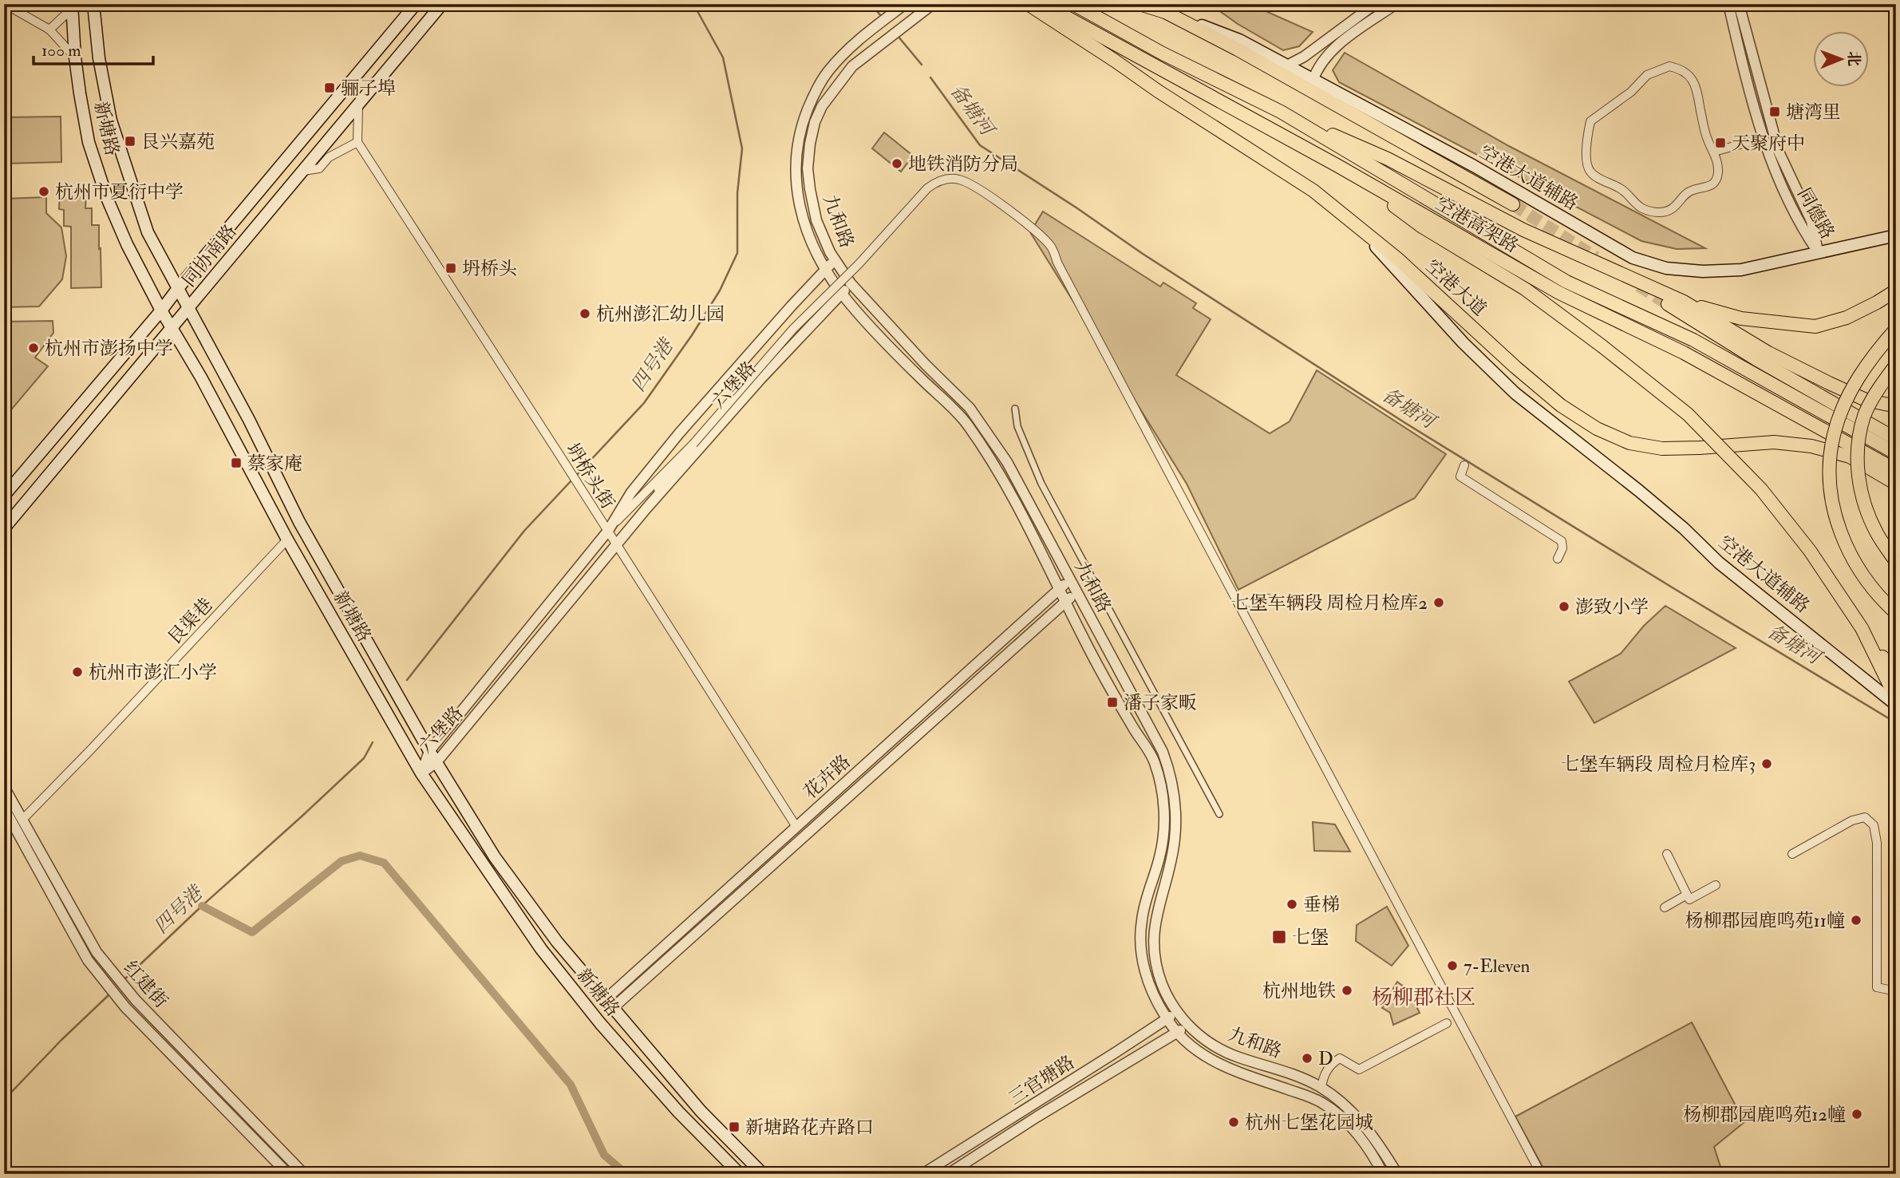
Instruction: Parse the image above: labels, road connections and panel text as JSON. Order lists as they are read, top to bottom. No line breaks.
{"streets":{"main road":["新塘路","空港大道辅路","空港高架路","同协南路","空港大道"],"street":["同德路","九和路","六堡路","坍桥头街","艮渠巷","花卉路","红建街","三官塘路"]},"crossings":[["新塘路","同协南路"],["新塘路","六堡路"],["新塘路","艮渠巷"],["新塘路","花卉路"],["空港大道辅路","同德路"],["空港大道辅路","空港大道"],["九和路","六堡路"],["九和路","花卉路"],["九和路","三官塘路"],["六堡路","坍桥头街"],["坍桥头街","花卉路"],["艮渠巷","红建街"]],"districts":["杨柳郡社区"],"water":["备塘河","四号港"],"places":{"transit":["骊子埠","塘湾里","艮兴嘉苑","天聚府中","坍桥头","蔡家庵","潘子家畈","七堡","新塘路花卉路口"],"other":["地铁消防分局","杭州市夏衍中学","杭州澎汇幼儿园","杭州市澎扬中学","七堡车辆段 周检月检库2","澎致小学","杭州市澎汇小学","七堡车辆段 周检月检库3","垂梯","杨柳郡园鹿鸣苑11幢","7-Eleven","杭州地铁","D","杨柳郡园鹿鸣苑12幢","杭州七堡花园城"]},"scale_bar":"100 m","north":"right"}
